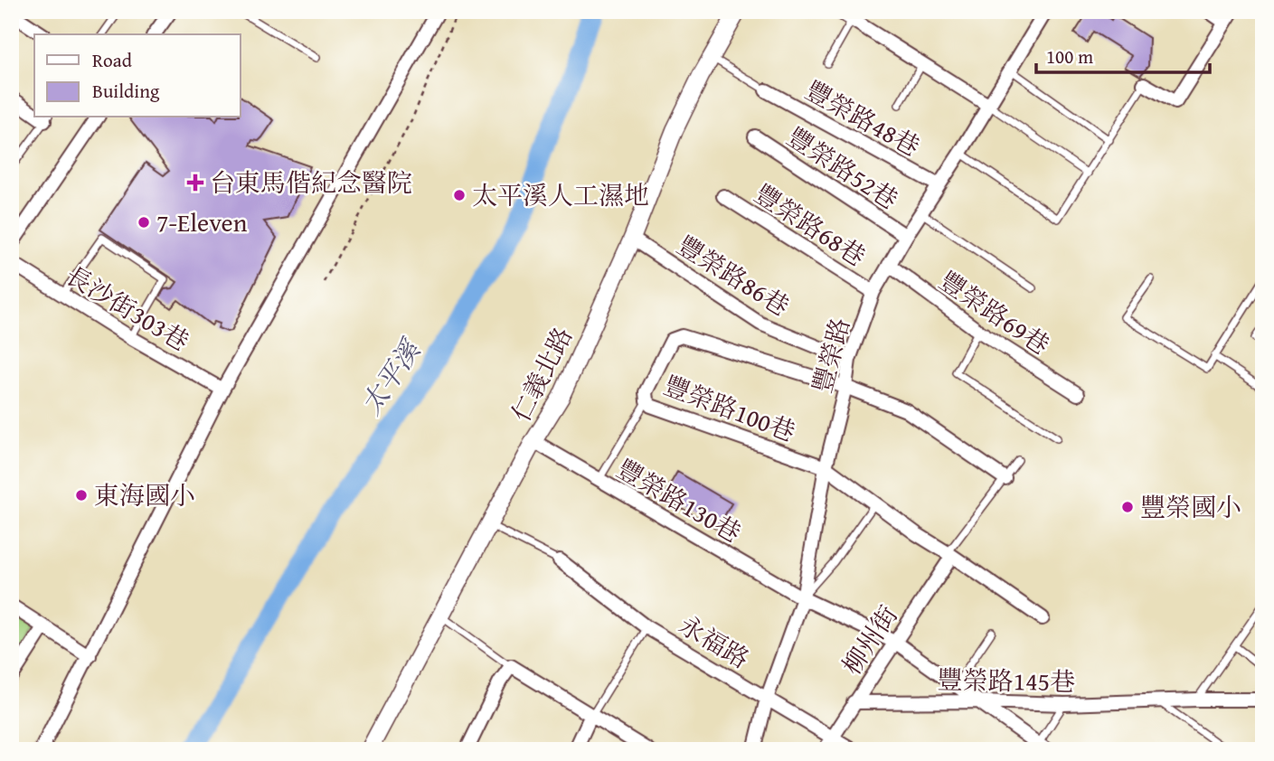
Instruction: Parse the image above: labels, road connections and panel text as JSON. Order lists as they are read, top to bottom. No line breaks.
{"streets":{"street":["豐榮路48巷","豐榮路52巷","豐榮路68巷","豐榮路86巷","長沙街303巷","豐榮路69巷","豐榮路","仁義北路","豐榮路100巷","豐榮路130巷","柳州街","永福路","豐榮路145巷"]},"crossings":[["豐榮路48巷","豐榮路"],["豐榮路52巷","豐榮路"],["豐榮路68巷","豐榮路"],["豐榮路86巷","豐榮路"],["豐榮路86巷","仁義北路"],["豐榮路69巷","豐榮路"],["豐榮路","豐榮路100巷"],["豐榮路","豐榮路130巷"],["豐榮路","永福路"],["仁義北路","豐榮路130巷"],["豐榮路100巷","柳州街"],["豐榮路130巷","柳州街"],["豐榮路130巷","豐榮路145巷"],["柳州街","永福路"],["柳州街","豐榮路145巷"]],"water":["太平溪"],"places":{"health":["台東馬偕紀念醫院"],"other":["太平溪人工濕地","7-Eleven","東海國小","豐榮國小"]},"legend":["Road","Building"],"scale_bar":"100 m"}
